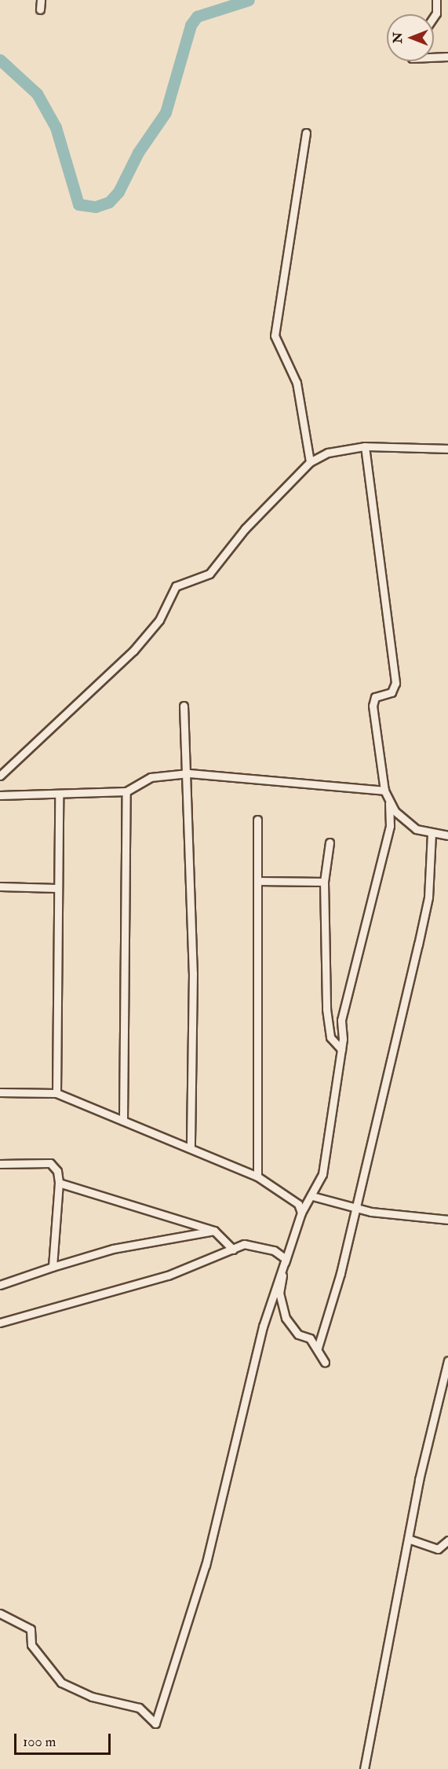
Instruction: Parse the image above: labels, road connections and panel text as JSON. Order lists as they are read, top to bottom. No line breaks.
{"scale_bar":"100 m","north":"left"}
